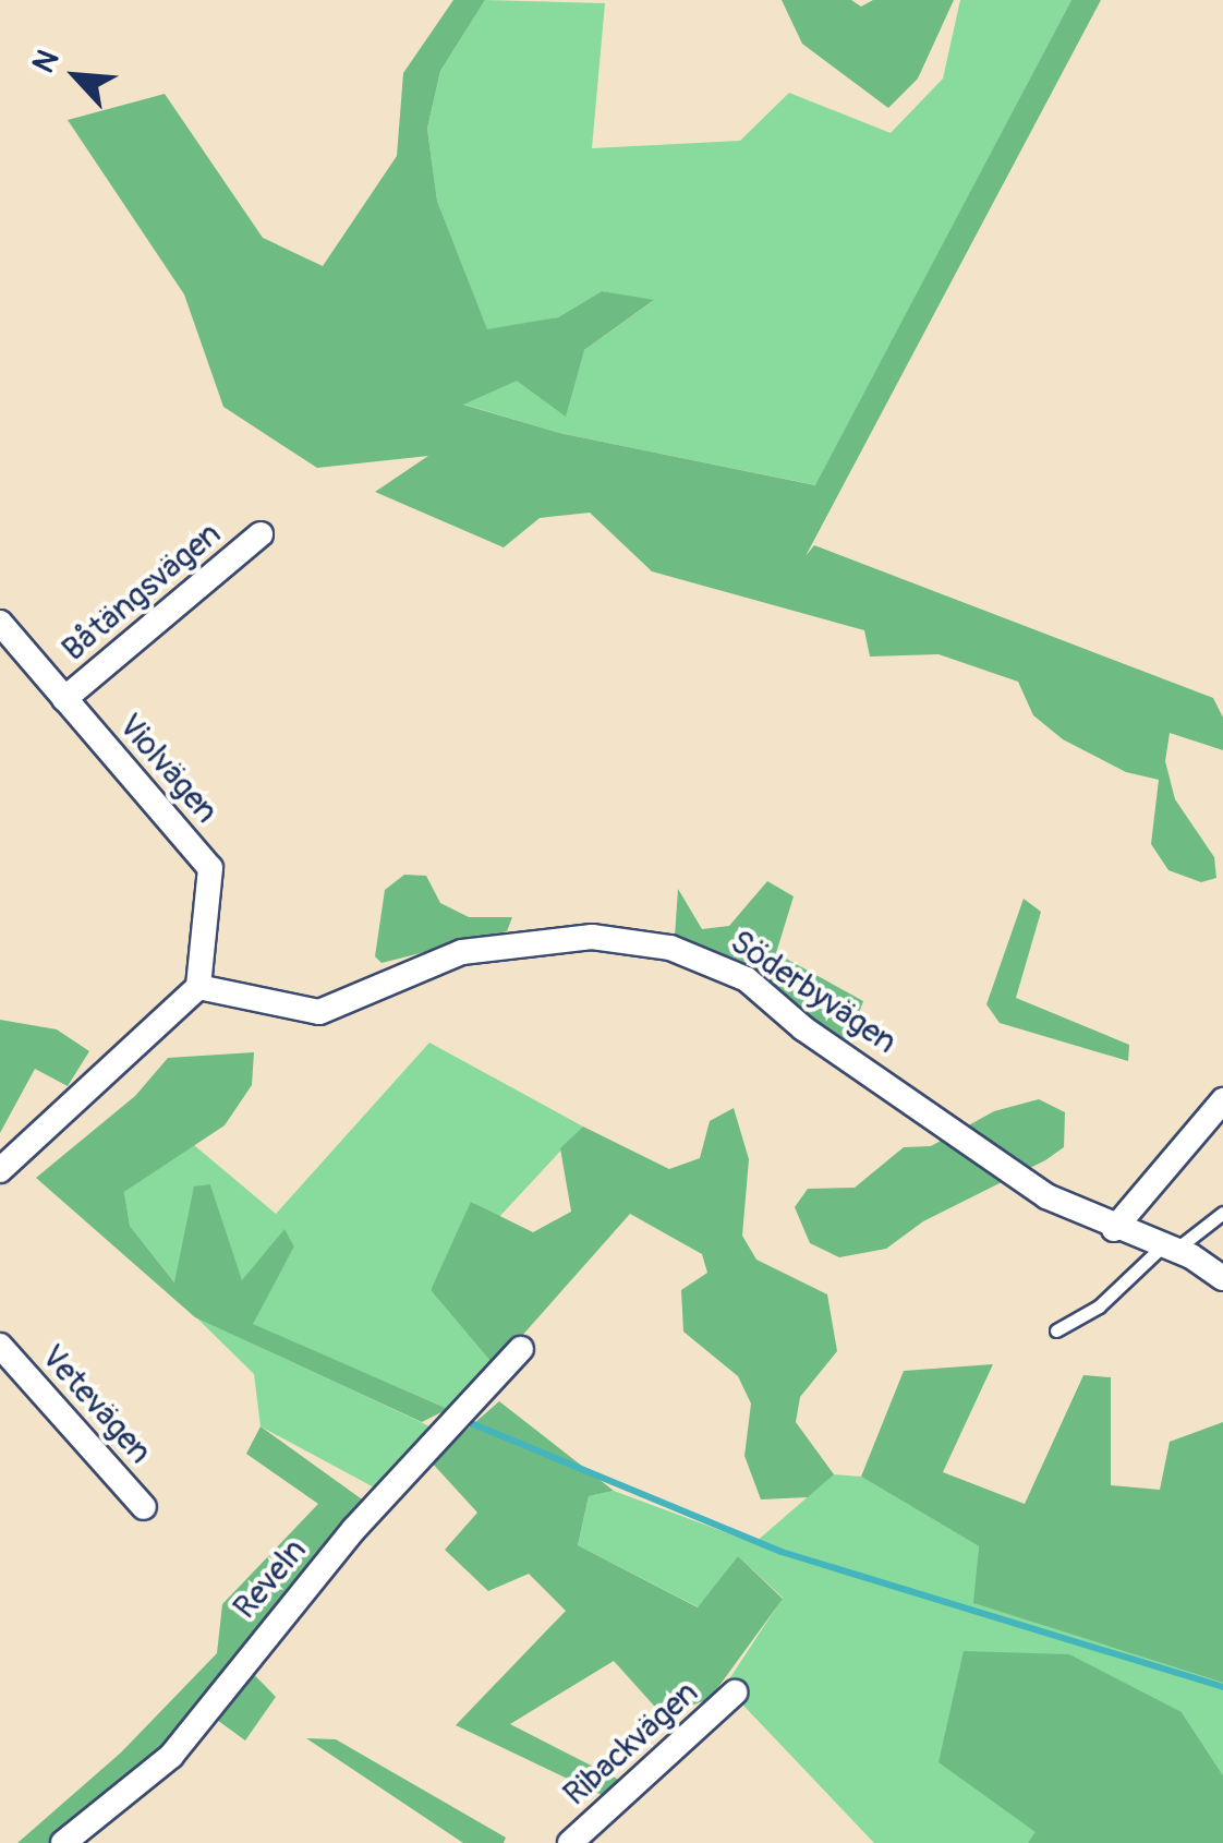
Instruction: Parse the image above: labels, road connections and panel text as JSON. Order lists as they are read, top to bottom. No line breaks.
{"streets":{"street":["Båtängsvägen","Violvägen","Söderbyvägen","Vetevägen","Reveln","Ribackvägen"]},"crossings":[["Båtängsvägen","Violvägen"],["Violvägen","Söderbyvägen"]],"north":"top left"}
